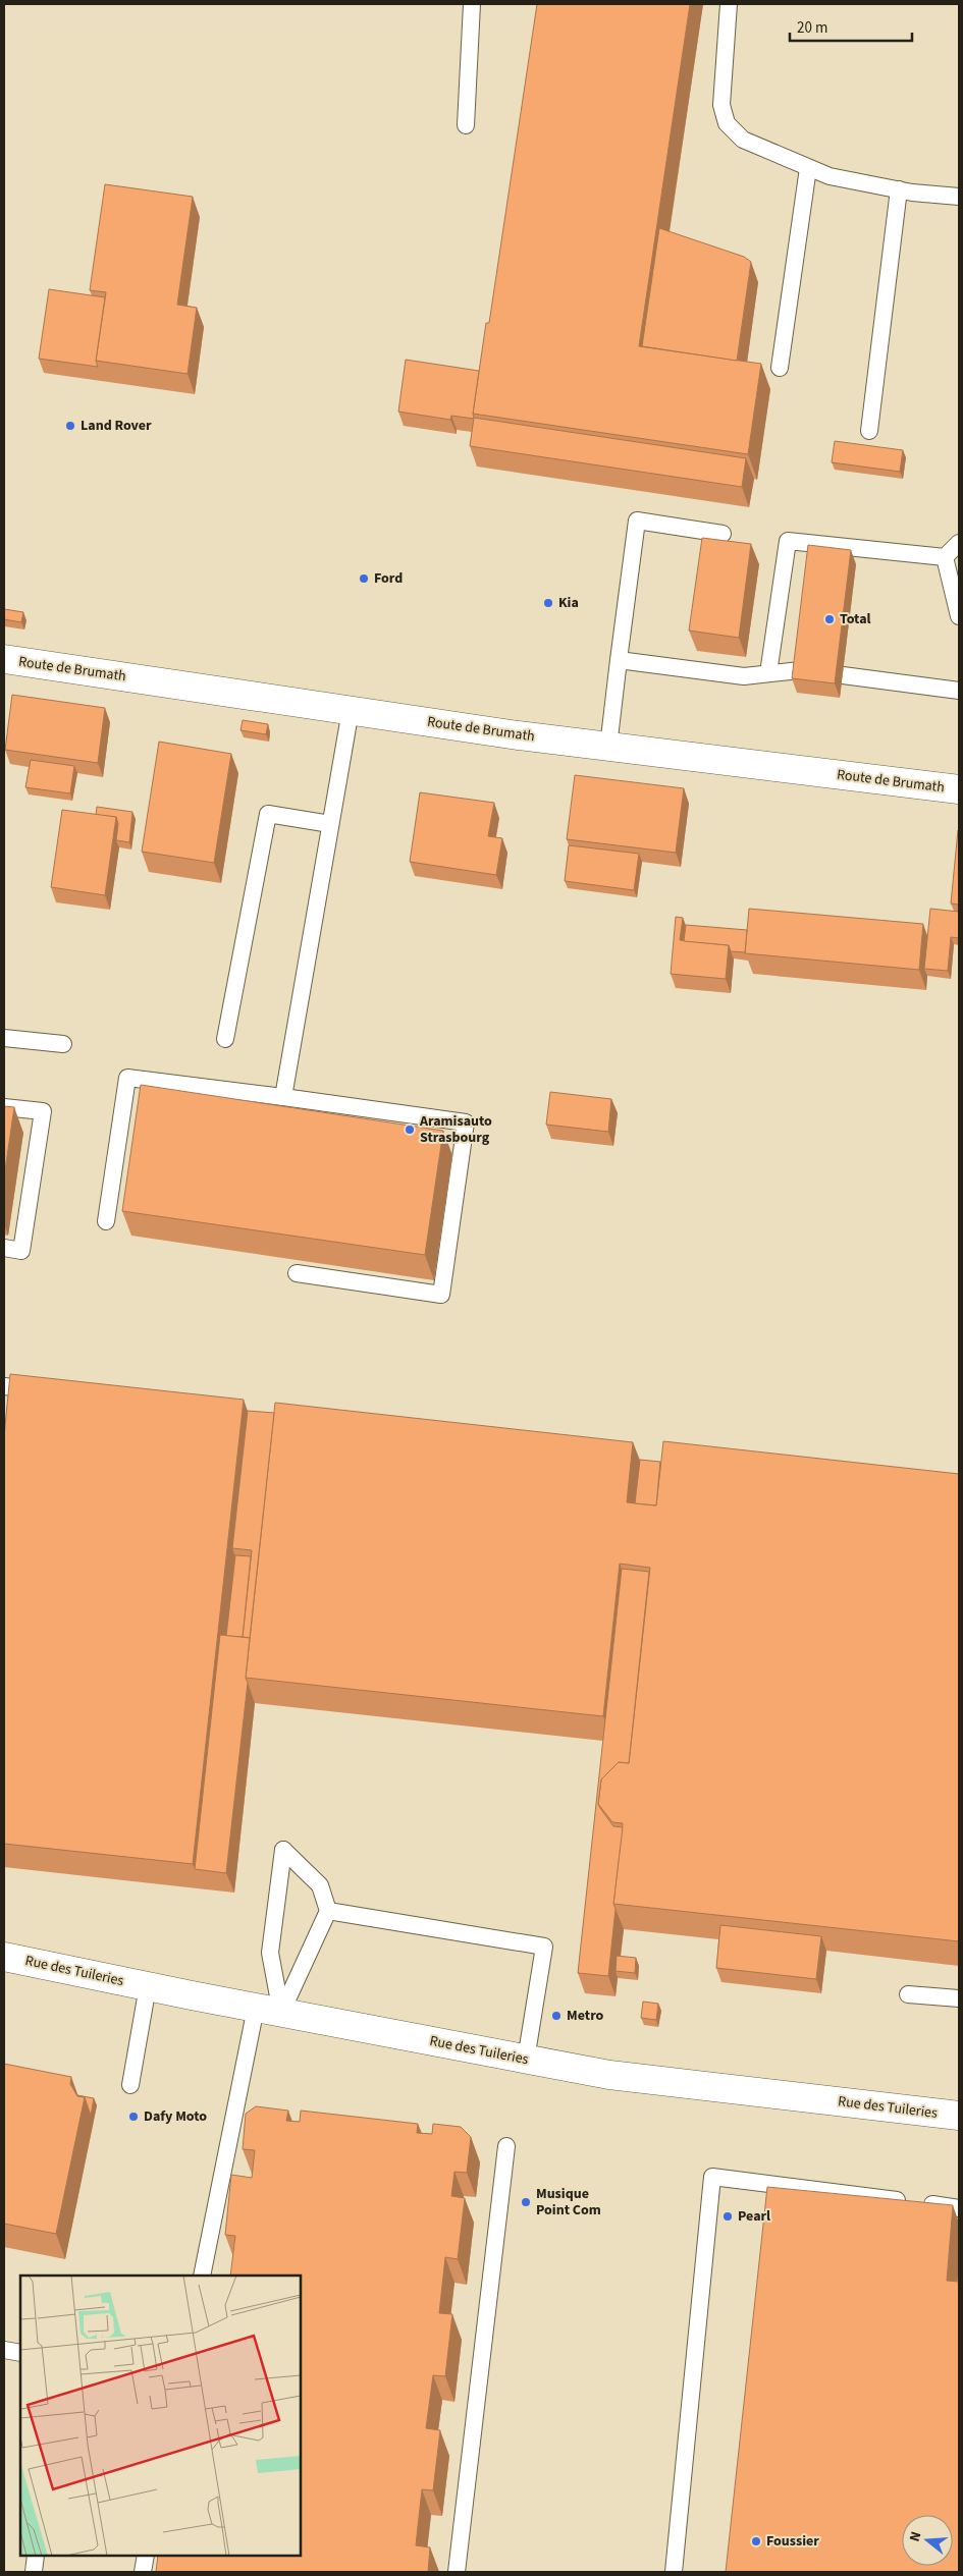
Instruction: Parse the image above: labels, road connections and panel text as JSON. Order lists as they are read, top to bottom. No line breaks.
{"streets":{"main road":["Route de Brumath","Rue des Tuileries"]},"places":["Land Rover","Ford","Kia","Total","Aramisauto Strasbourg","Metro","Dafy Moto","Musique Point Com","Pearl","Foussier"],"scale_bar":"20 m","north":"left"}
